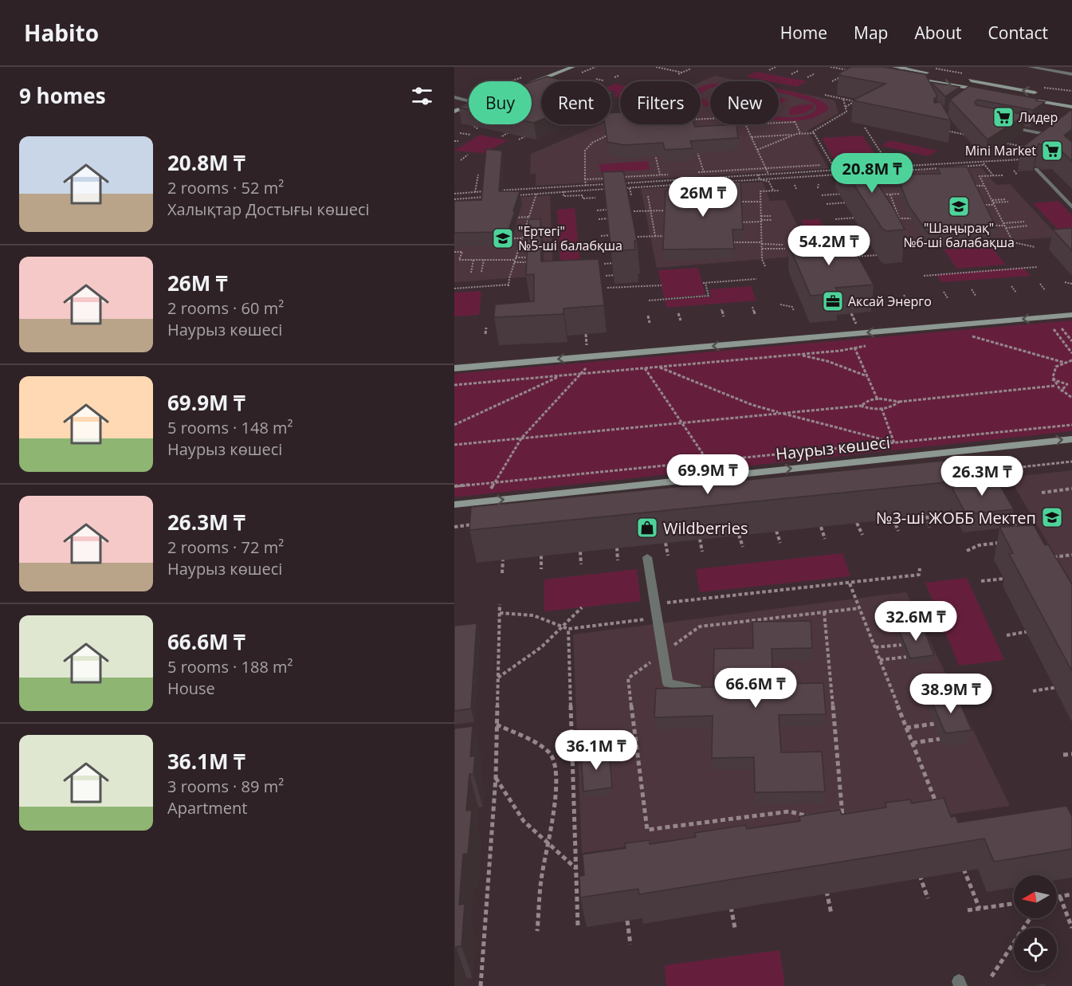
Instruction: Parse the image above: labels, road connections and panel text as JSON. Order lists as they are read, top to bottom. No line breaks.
{"streets":{"street":["Наурыз көшесі"]},"one_way":["Наурыз көшесі"],"places":{"supermarket":["Лидер","Mini Market"],"school or university":["\"Шаңырақ\" №6-ші балабақша","\"Ертегі\" №5-ші балабқша","№3-ші ЖОББ Мектеп"],"office":["Аксай Энерго"],"shop":["Wildberries"]},"north":"left","page":{"header":"Habito","nav":["Home","Map","About","Contact"],"heading":"9 homes","chip":["Buy","Rent","Filters","New"],"list":[{"name":"20.8M ₸","note":"2 rooms · 52 m² · Халықтар Достығы көшесі"},{"name":"26M ₸","note":"2 rooms · 60 m² · Наурыз көшесі"},{"name":"69.9M ₸","note":"5 rooms · 148 m² · Наурыз көшесі"},{"name":"26.3M ₸","note":"2 rooms · 72 m² · Наурыз көшесі"},{"name":"66.6M ₸","note":"5 rooms · 188 m² · House"},{"name":"36.1M ₸","note":"3 rooms · 89 m² · Apartment"}],"price":["20.8M ₸","26M ₸","54.2M ₸","69.9M ₸","26.3M ₸","32.6M ₸","66.6M ₸","38.9M ₸","36.1M ₸"]}}
